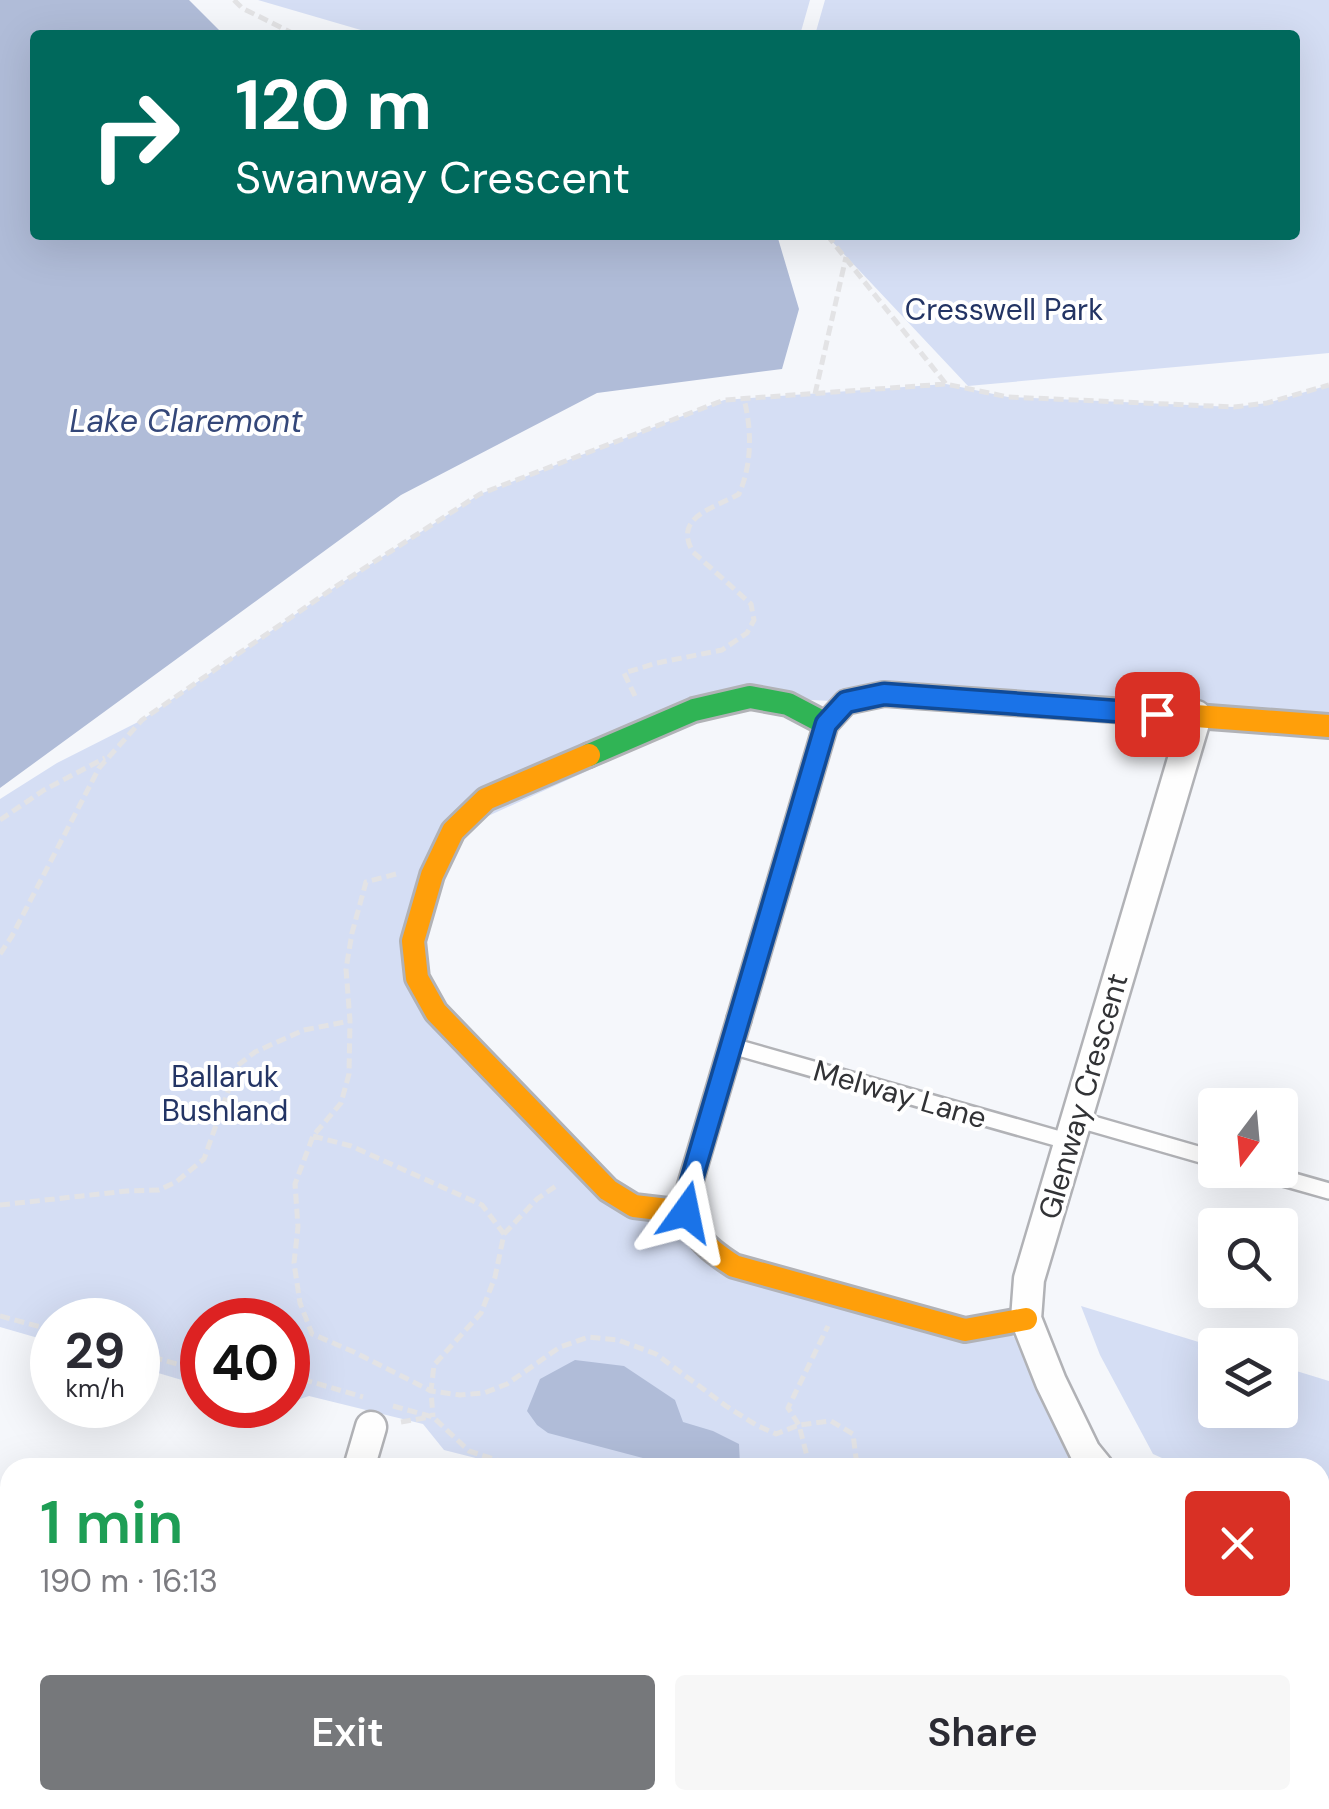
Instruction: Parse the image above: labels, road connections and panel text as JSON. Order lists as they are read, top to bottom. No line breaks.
{"streets":{"street":["Glenway Crescent"],"lane":["Melway Lane"]},"crossings":[["Melway Lane","Glenway Crescent"]],"water":["Lake Claremont"],"parks":["Cresswell Park","Ballaruk Bushland"],"north":"bottom","page":{"turn":["120 m","Swanway Crescent"],"speed":"29 km/h","limit":"40","heading":["1 min","190 m · 16:13"],"buttons":["Exit","Share"]}}
